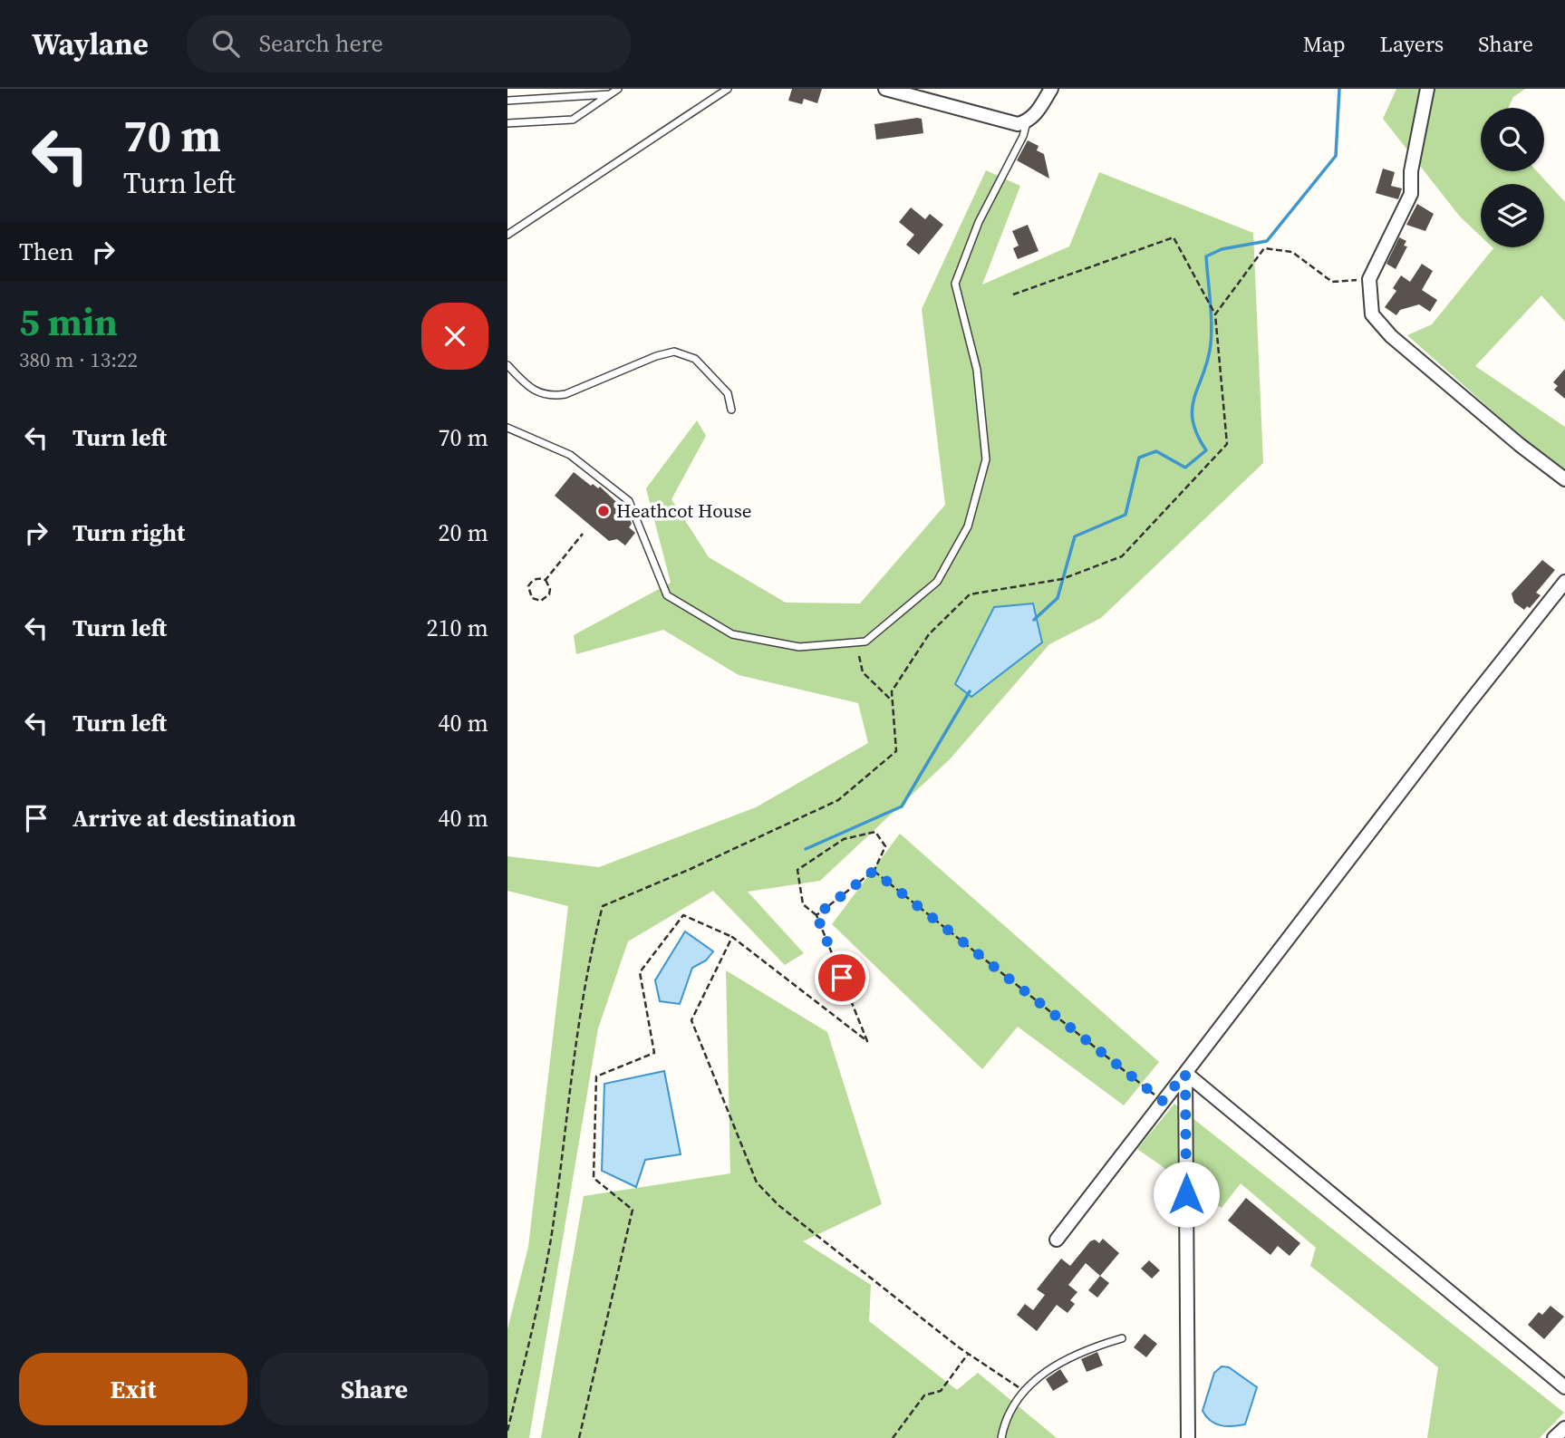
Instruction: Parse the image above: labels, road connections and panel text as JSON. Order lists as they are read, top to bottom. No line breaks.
{"places":["Heathcot House"],"page":{"header":"Waylane","search":"Search here","nav":["Map","Layers","Share"],"turn":["70 m","Turn left"],"then":"Then","heading":["5 min","380 m · 13:22"],"list":[{"name":"Turn left","value":"70 m"},{"name":"Turn right","value":"20 m"},{"name":"Turn left","value":"210 m"},{"name":"Turn left","value":"40 m"},{"name":"Arrive at destination","value":"40 m"}],"buttons":["Exit","Share"]}}
